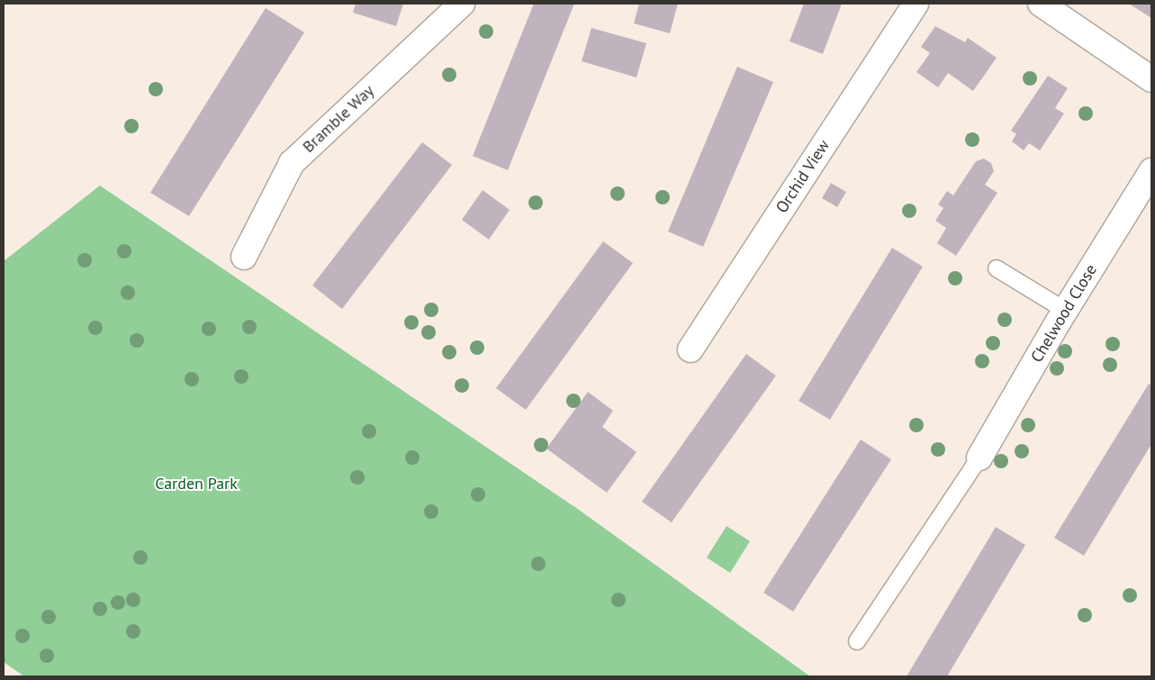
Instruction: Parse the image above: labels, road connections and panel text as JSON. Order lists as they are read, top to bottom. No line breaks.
{"streets":{"street":["Bramble Way","Orchid View","Chelwood Close"]},"parks":["Carden Park"]}
